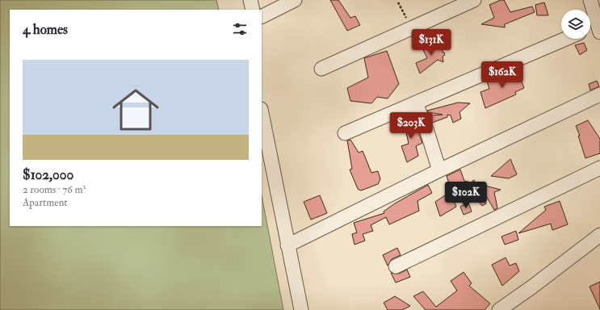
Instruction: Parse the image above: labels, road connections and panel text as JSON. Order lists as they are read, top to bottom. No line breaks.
{"page":{"heading":"4 homes","price":["$131K","$162K","$203K","$102K"],"list":[{"name":"$102,000","note":"2 rooms · 76 m² · Apartment"}]}}
